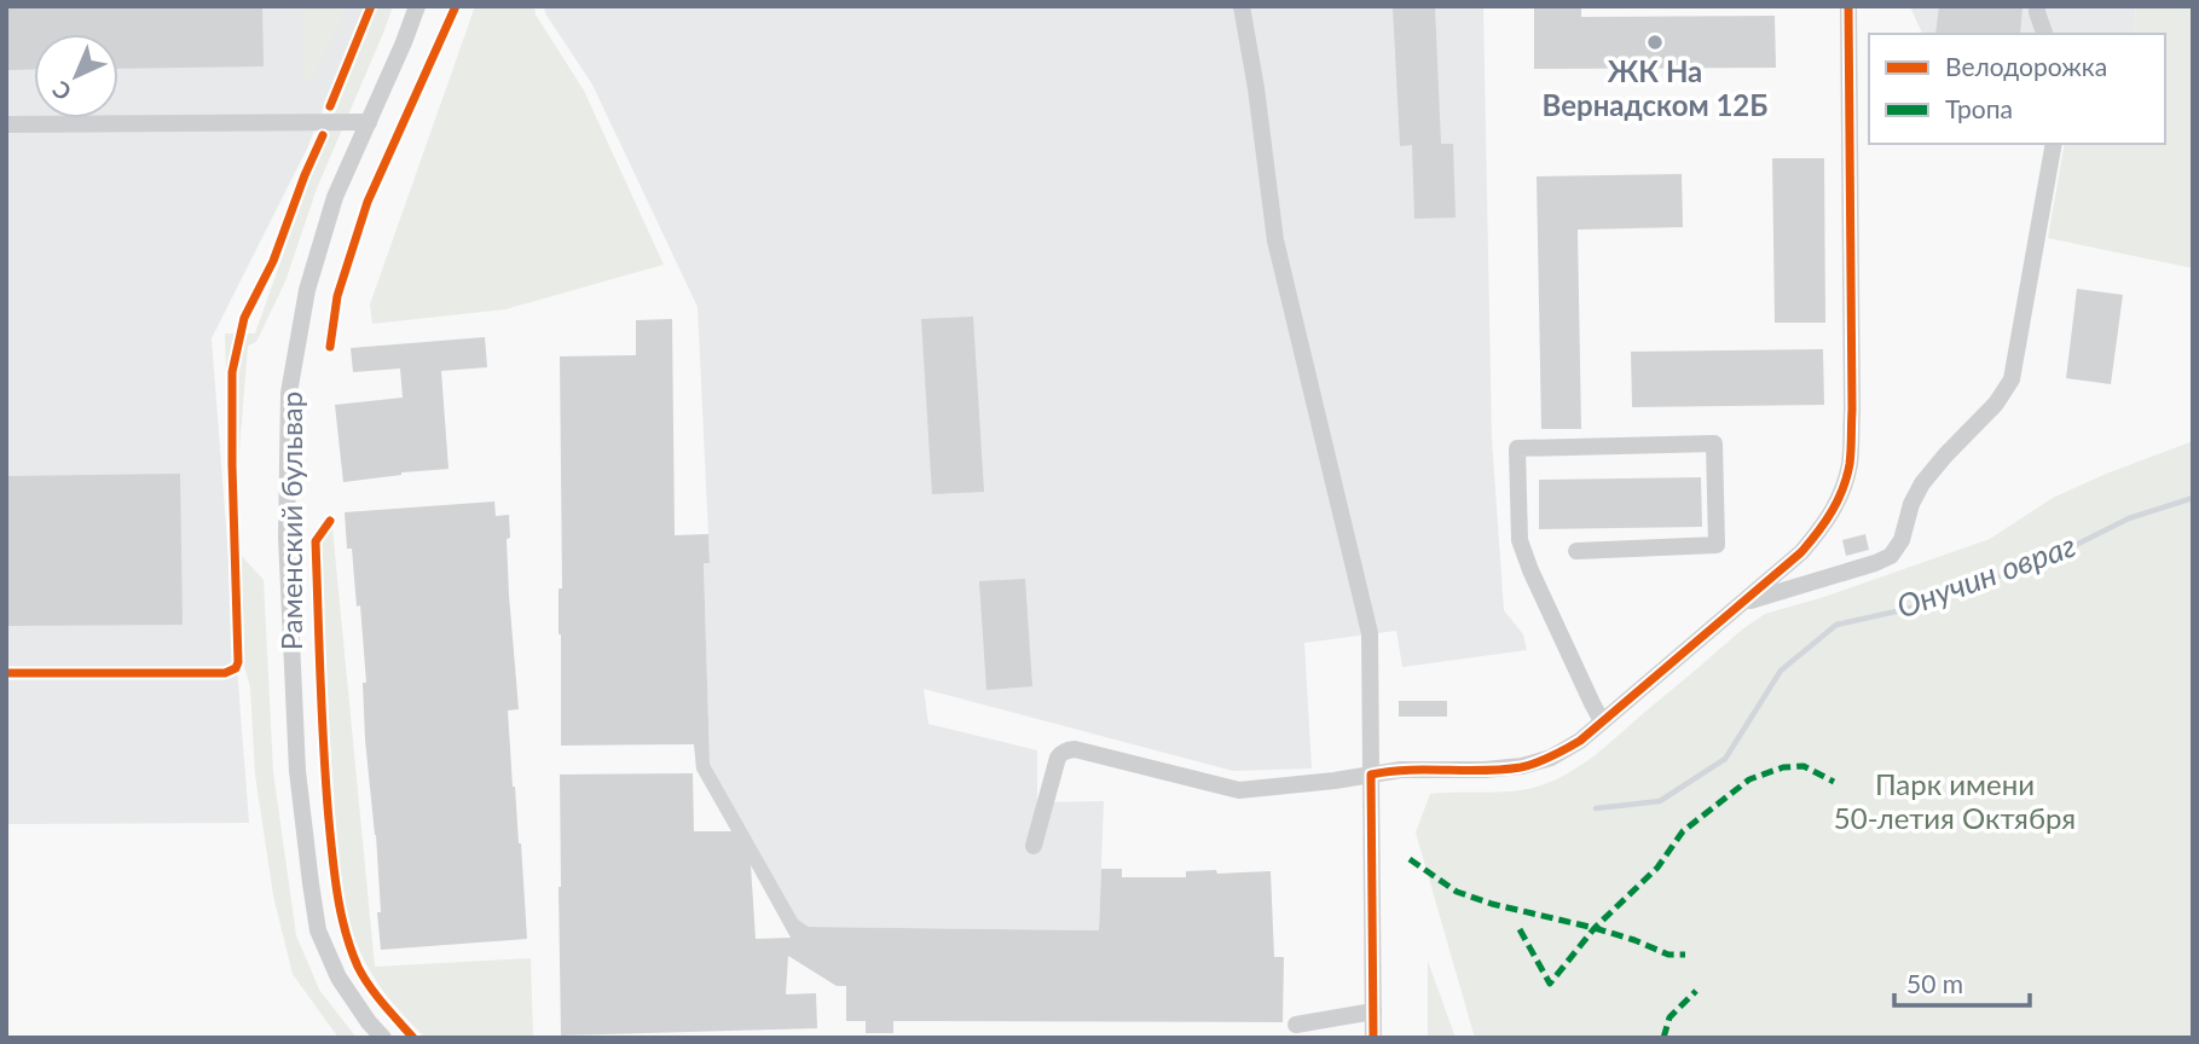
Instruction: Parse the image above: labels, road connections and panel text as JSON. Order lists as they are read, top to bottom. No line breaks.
{"streets":{"street":["Раменский бульвар"]},"water":["Онучин овраг"],"parks":["Парк имени 50-летия Октября"],"places":["ЖК На Вернадском 12Б"],"legend":["Велодорожка","Тропа"],"scale_bar":"50 m","north":"bottom left"}
